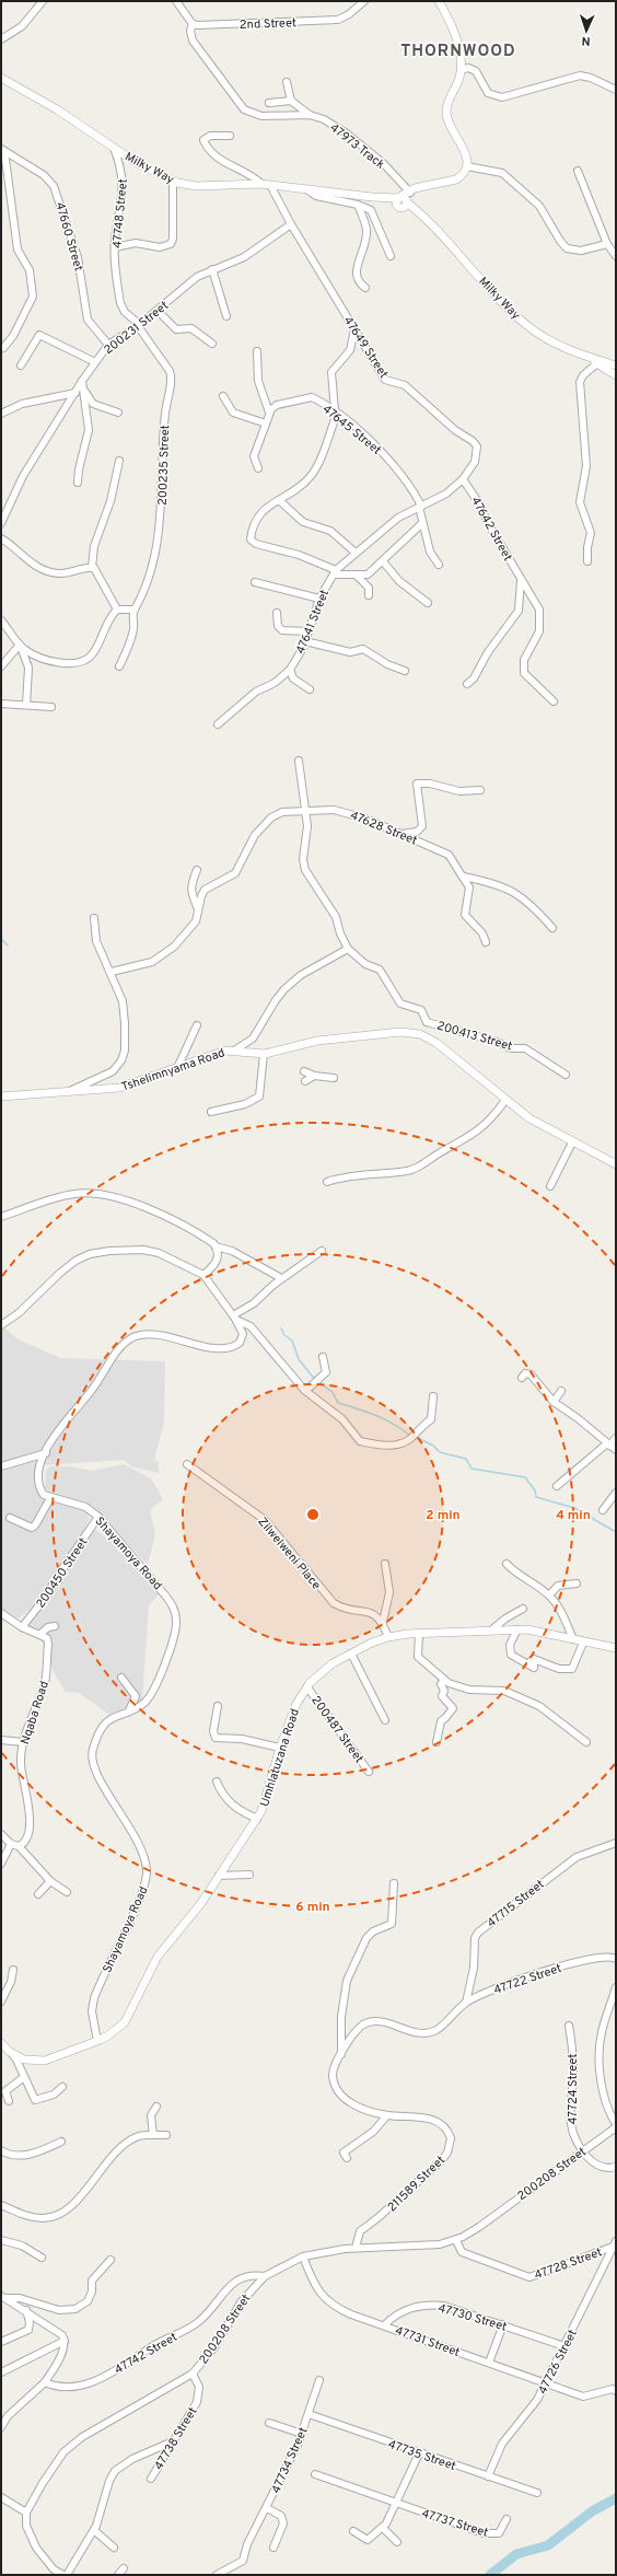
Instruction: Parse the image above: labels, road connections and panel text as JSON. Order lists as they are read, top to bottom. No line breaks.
{"streets":{"street":["2nd Street","47973 Track","Milky Way","47748 Street","47660 Street","200231 Street","47649 Street","47645 Street","200235 Street","47642 Street","47641 Street","47628 Street","200413 Street","Tshelimnyama Road","Shayamoya Road","Zilwelweni Place","200450 Street","Nqaba Road","200487 Street","Umhlatuzana Road","47715 Street","47722 Street","47724 Street","200208 Street","211589 Street","47728 Street","47730 Street","47731 Street","47742 Street","47726 Street","47738 Street","47735 Street","47734 Street","47737 Street"]},"crossings":[["2nd Street","47973 Track"],["Milky Way","47748 Street"],["Milky Way","47649 Street"],["47748 Street","200231 Street"],["47748 Street","200235 Street"],["47660 Street","200231 Street"],["200231 Street","47649 Street"],["200231 Street","200235 Street"],["47649 Street","47645 Street"],["47649 Street","47642 Street"],["47649 Street","47641 Street"],["Shayamoya Road","200450 Street"],["Shayamoya Road","Umhlatuzana Road"],["200487 Street","Umhlatuzana Road"],["47715 Street","47722 Street"],["47722 Street","211589 Street"],["47724 Street","200208 Street"],["200208 Street","211589 Street"],["200208 Street","47728 Street"],["200208 Street","47731 Street"],["200208 Street","47742 Street"],["200208 Street","47738 Street"],["47728 Street","47726 Street"],["47730 Street","47731 Street"],["47730 Street","47726 Street"],["47731 Street","47726 Street"],["47726 Street","47735 Street"],["47735 Street","47734 Street"]],"districts":["THORNWOOD"],"north":"bottom","rings":["2 min","4 min","6 min"]}
